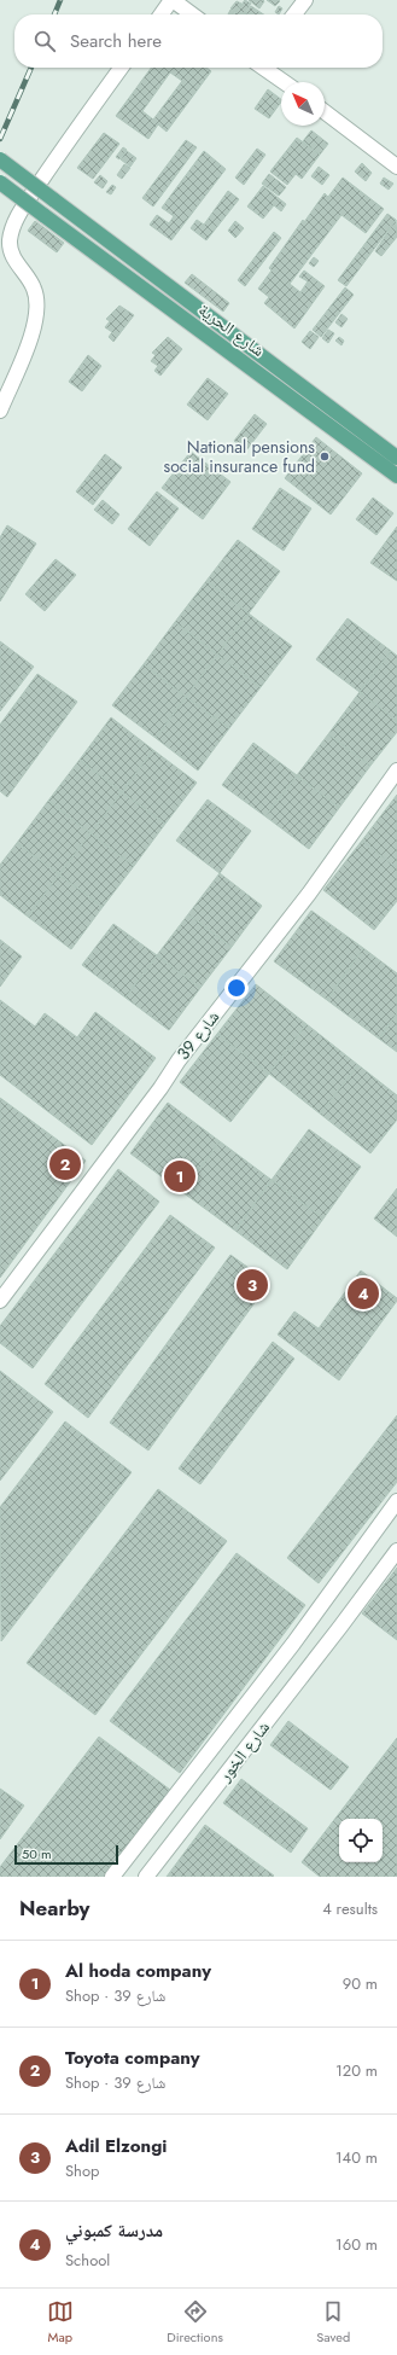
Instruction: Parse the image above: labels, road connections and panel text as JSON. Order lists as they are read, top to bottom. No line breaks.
{"streets":{"main road":["شارع الحرية"],"street":["شارع 39","شارع الخور"]},"places":["National pensions social insurance fund"],"scale_bar":"50 m","north":"top left","page":{"search":"Search here","pins":["2","1","3","4"],"scale":"50 m","heading":["Nearby","4 results"],"list":[{"mark":"1","name":"Al hoda company","note":"Shop · شارع 39","value":"90 m"},{"mark":"2","name":"Toyota company","note":"Shop · شارع 39","value":"120 m"},{"mark":"3","name":"Adil Elzongi","note":"Shop","value":"140 m"},{"mark":"4","name":"مدرسة كمبوني","note":"School","value":"160 m"}],"nav":["Map","Directions","Saved"]}}
